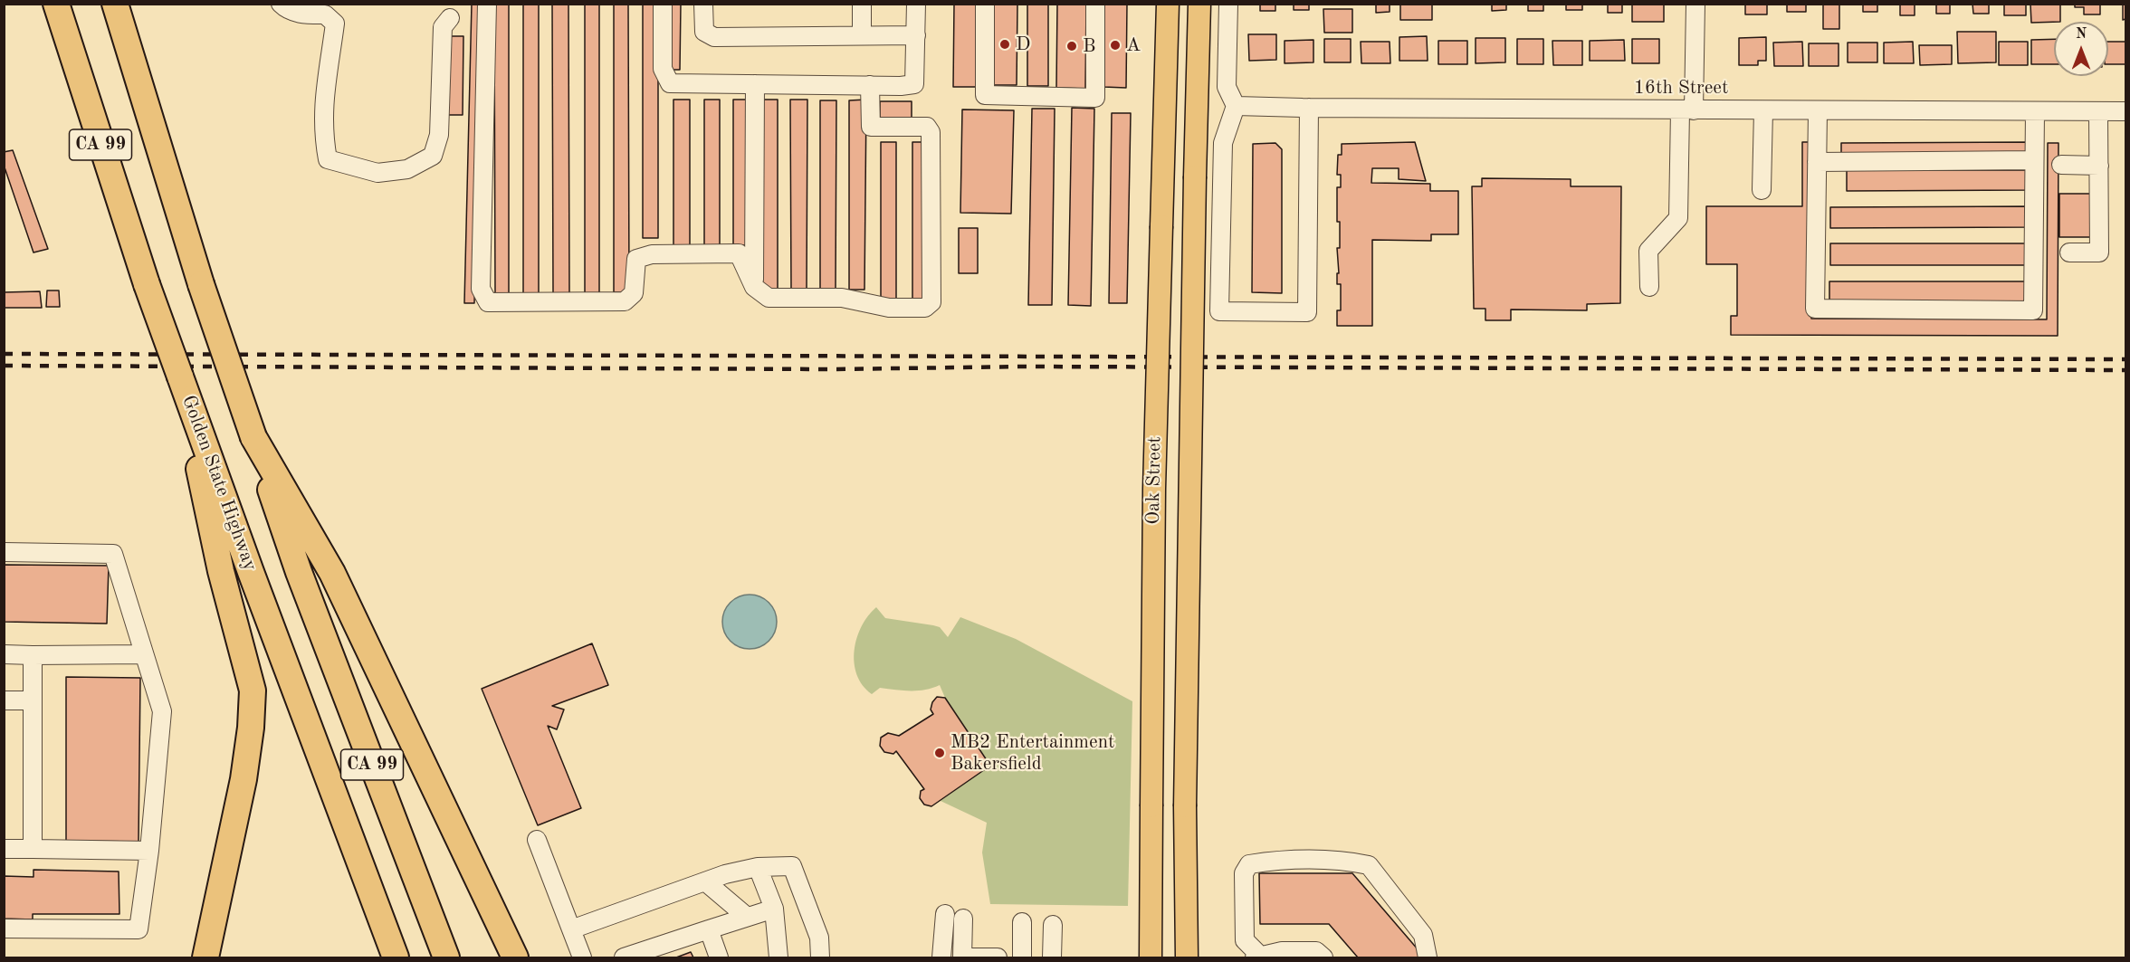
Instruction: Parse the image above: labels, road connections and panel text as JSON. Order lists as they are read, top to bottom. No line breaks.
{"streets":{"highway":["CA 99","Golden State Highway"],"main road":["Oak Street"],"street":["16th Street"]},"places":["D","A","B","MB2 Entertainment Bakersfield"],"north":"top"}
